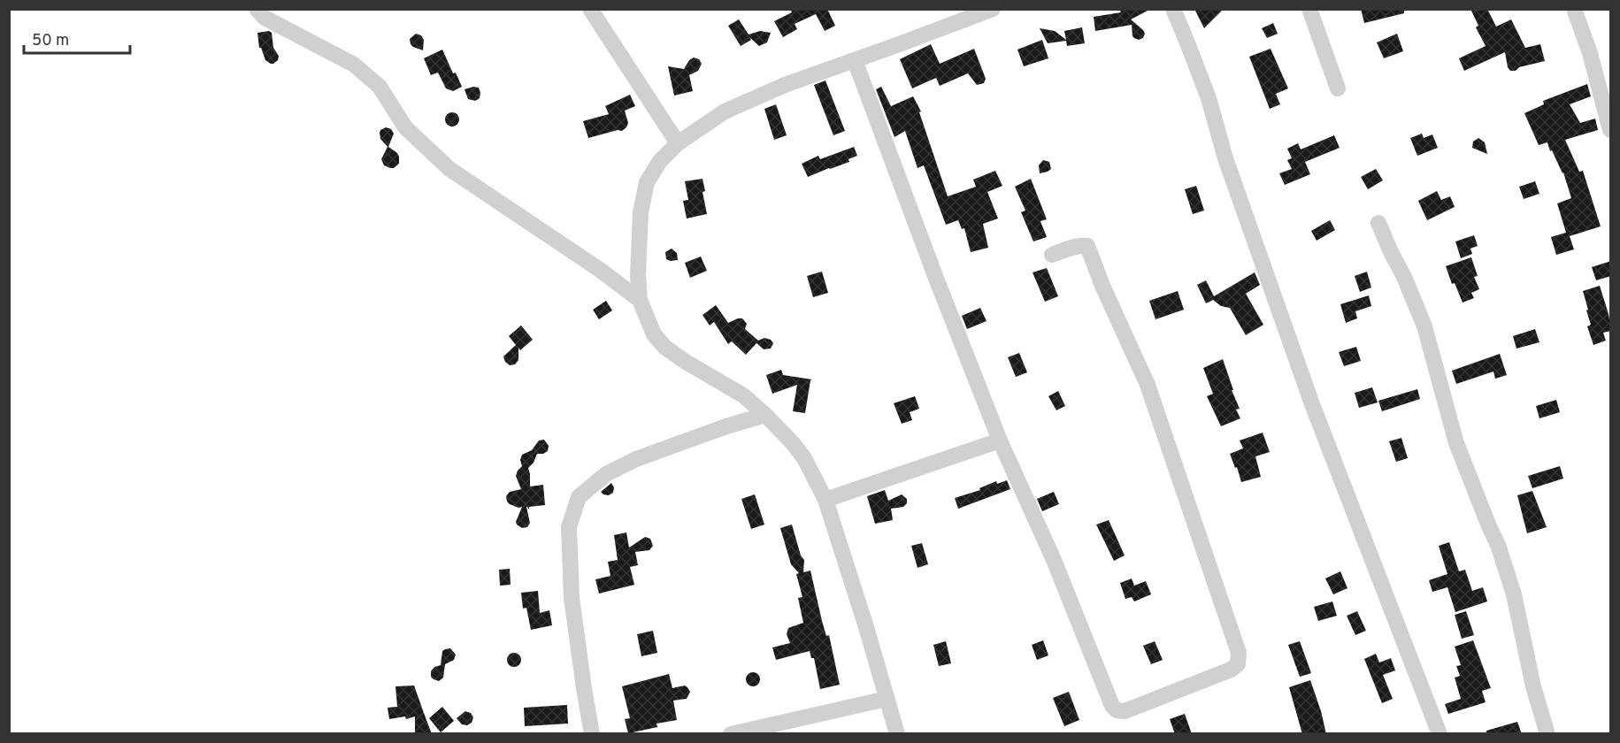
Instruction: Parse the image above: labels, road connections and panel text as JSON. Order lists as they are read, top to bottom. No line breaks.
{"scale_bar":"50 m"}
